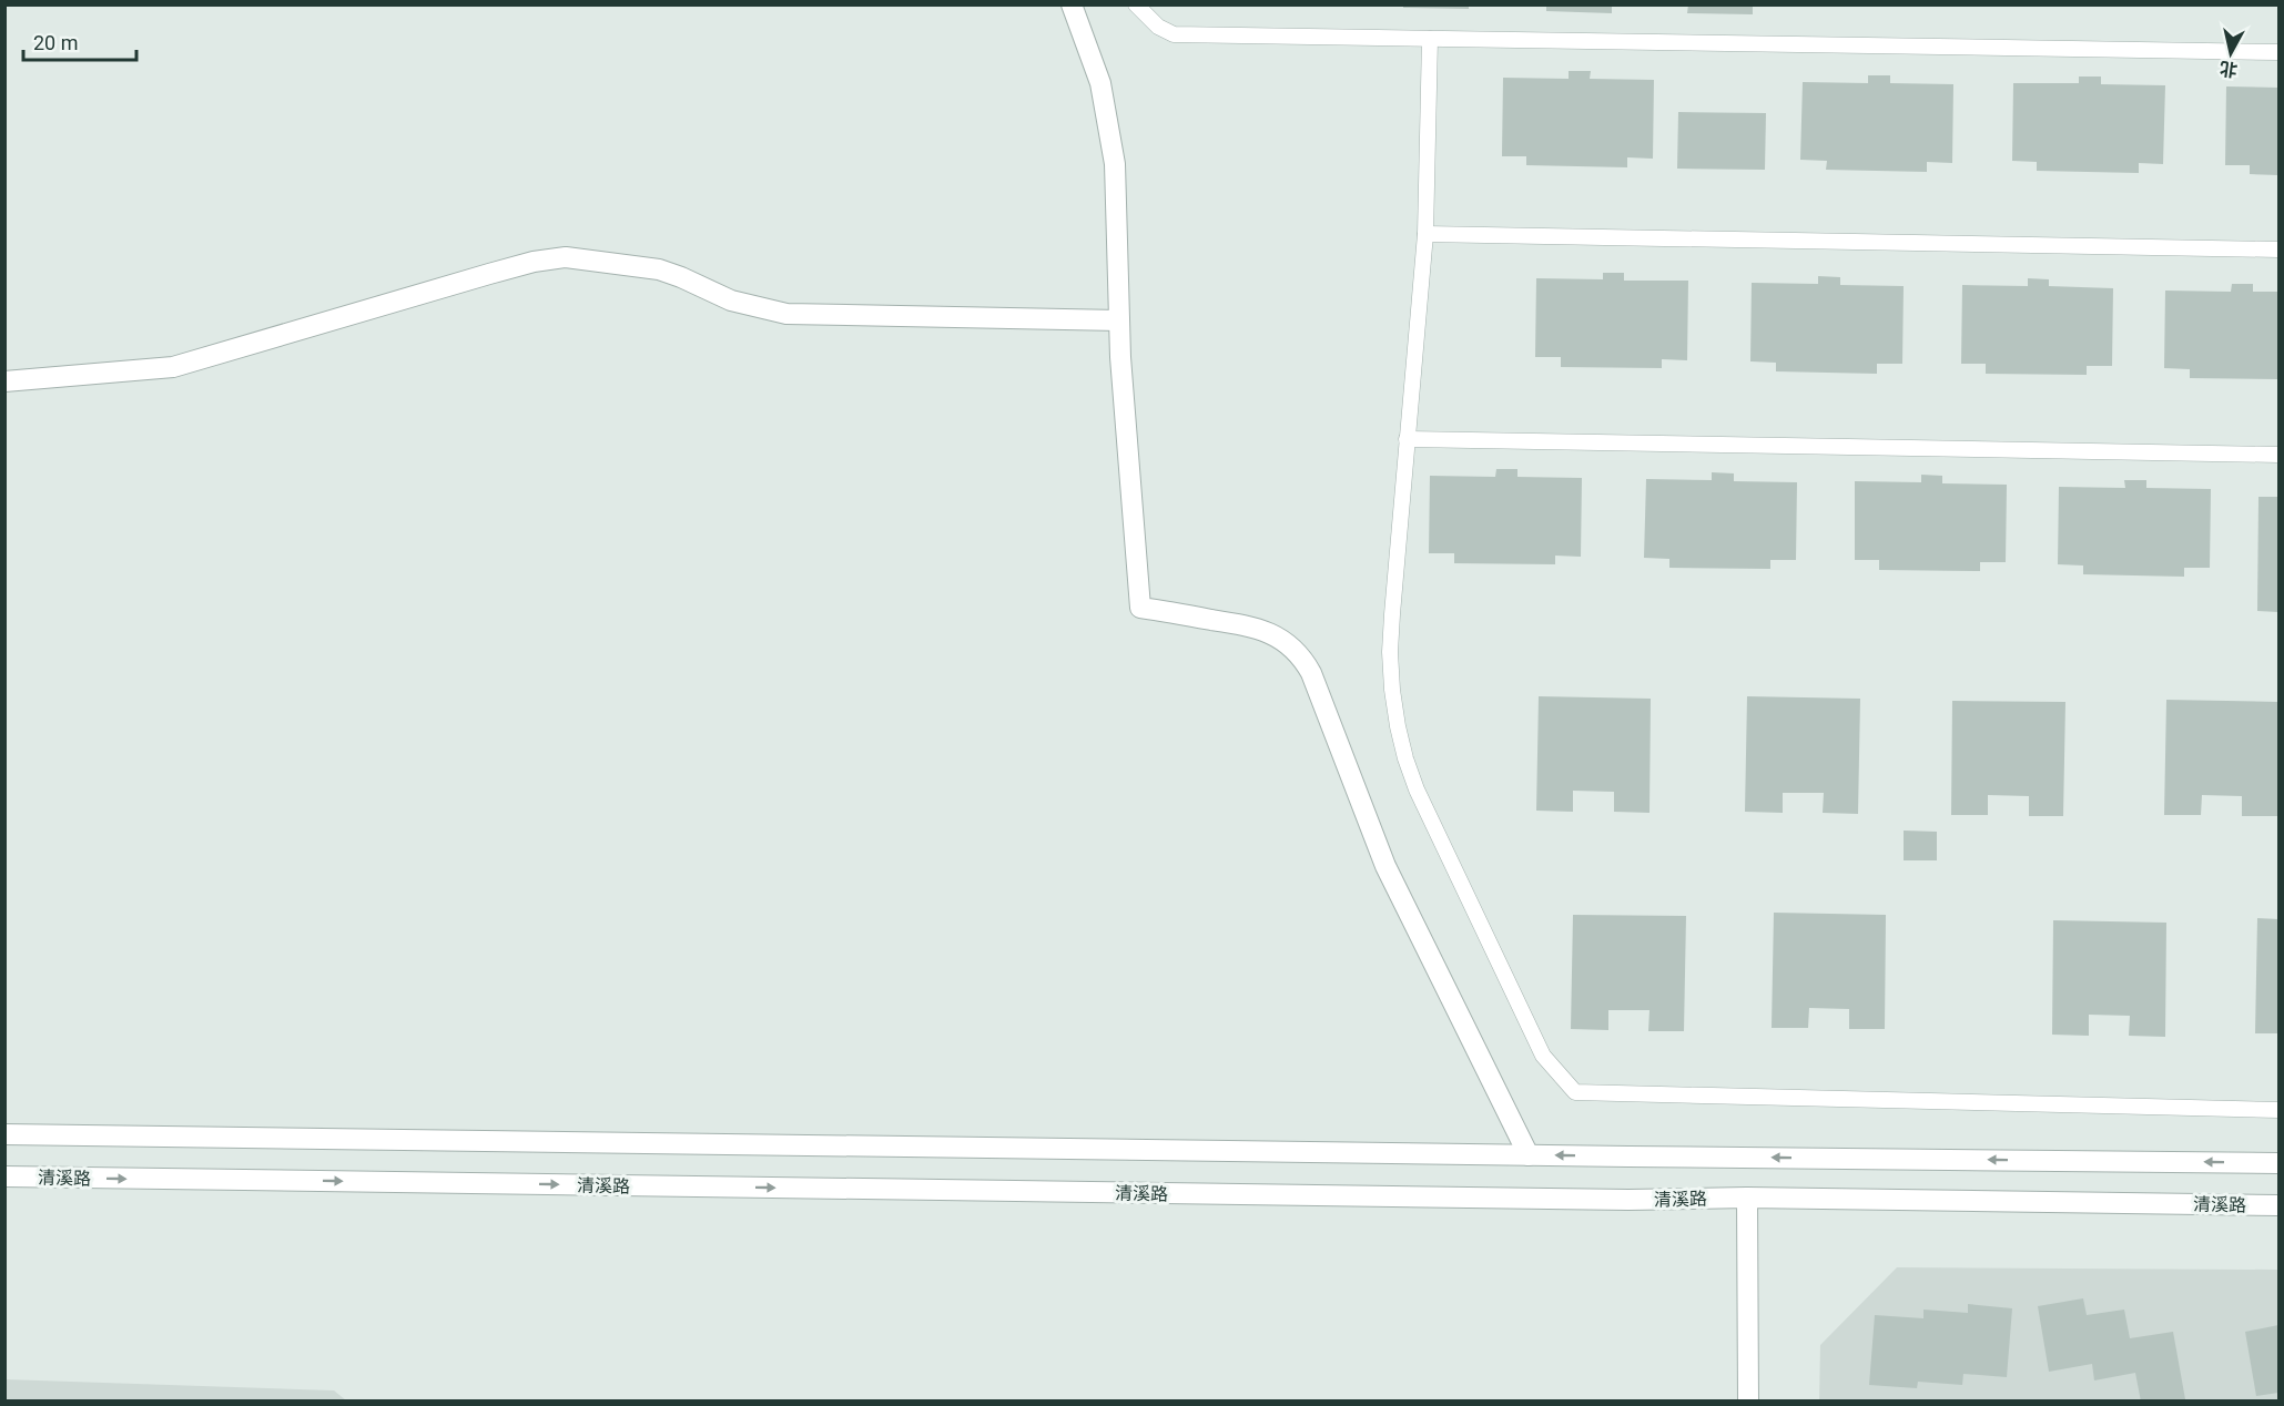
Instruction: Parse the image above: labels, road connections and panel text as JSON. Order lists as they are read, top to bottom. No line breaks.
{"streets":{"street":["清溪路"]},"scale_bar":"20 m","north":"bottom"}
